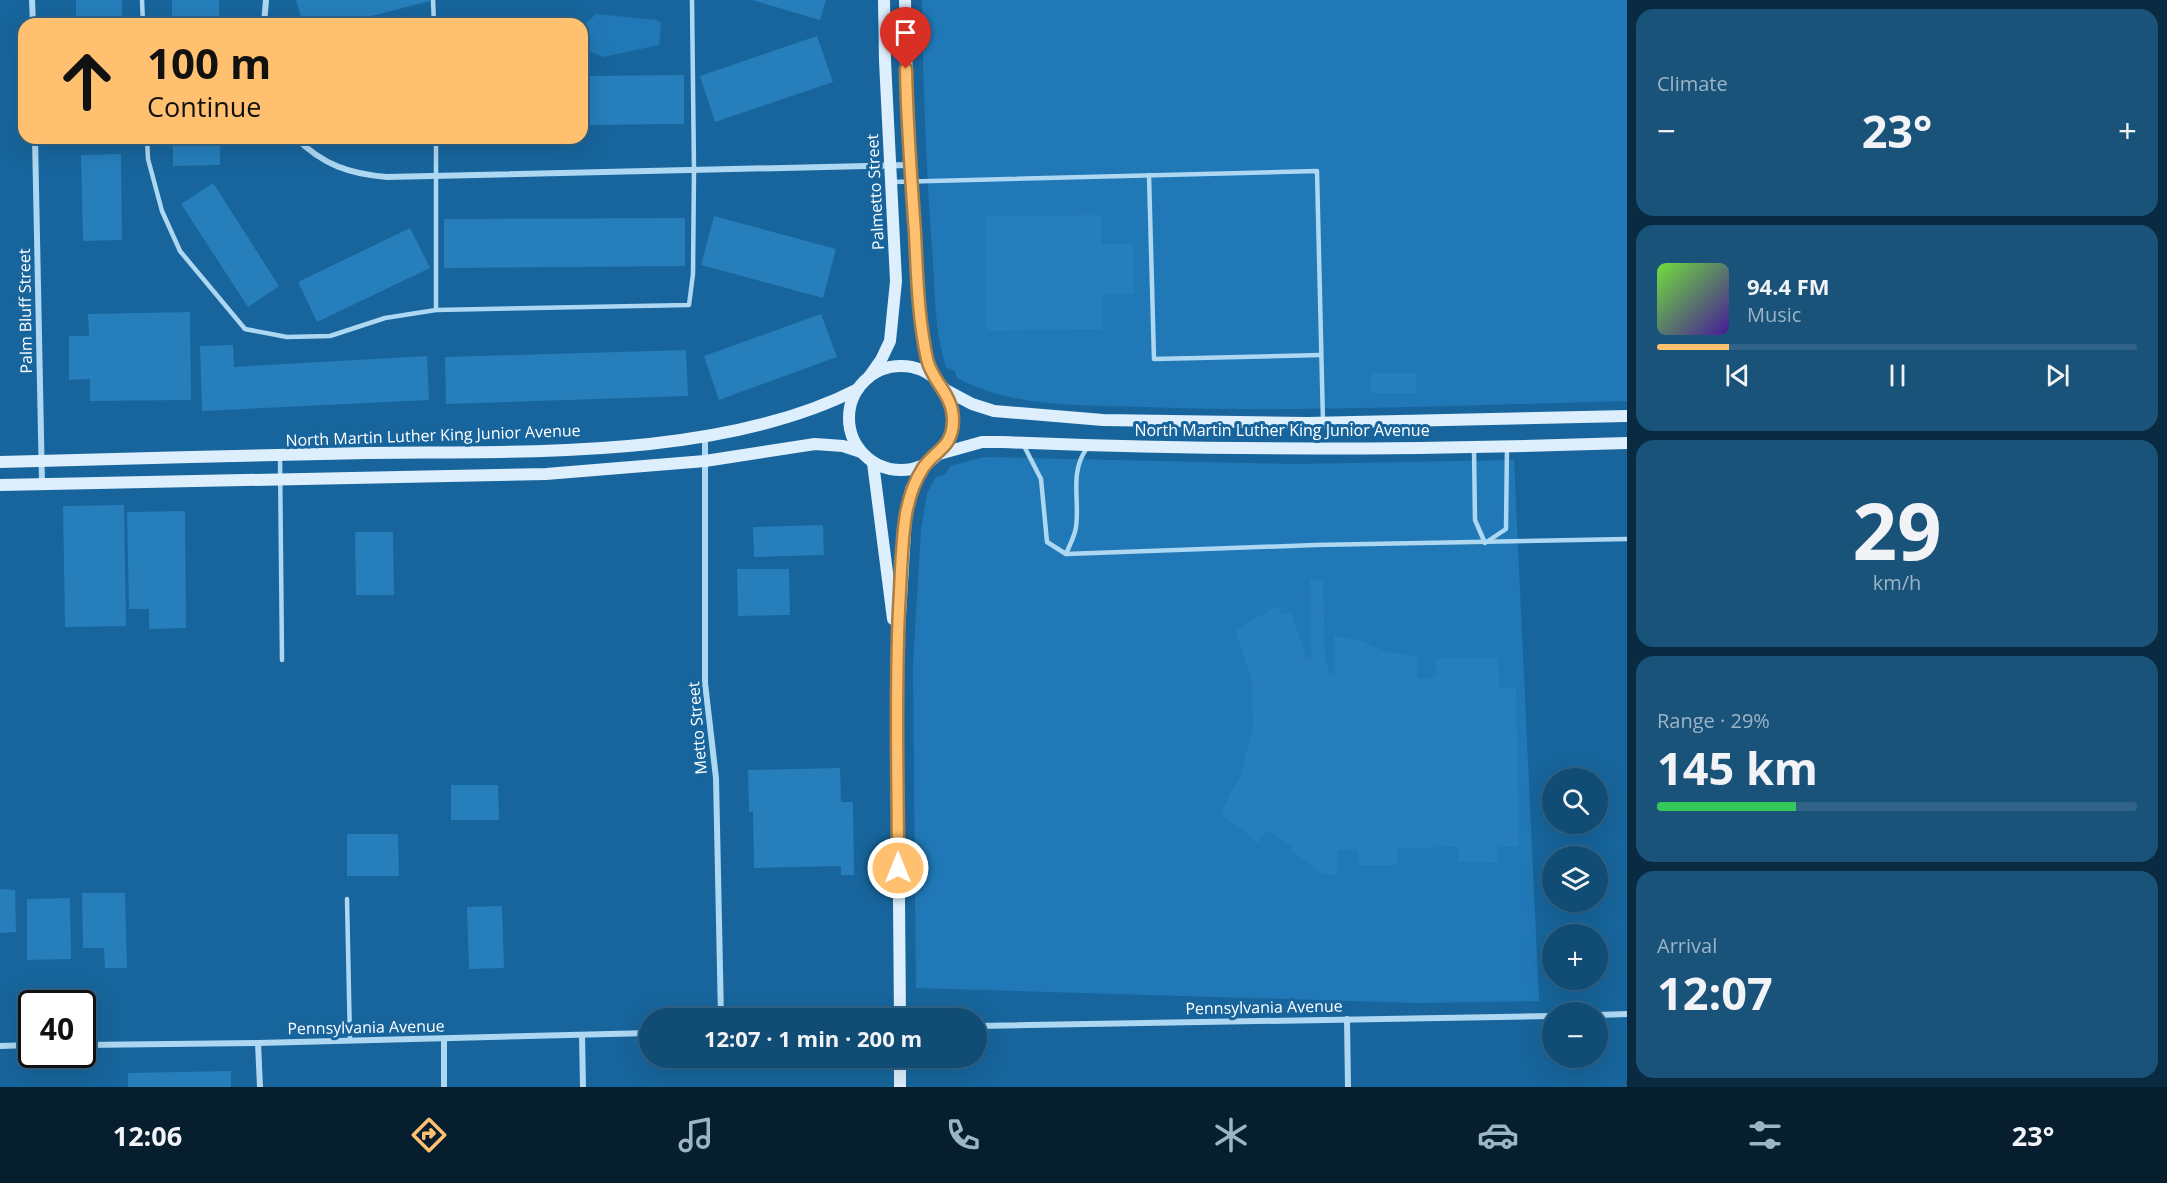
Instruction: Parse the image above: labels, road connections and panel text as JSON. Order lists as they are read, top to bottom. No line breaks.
{"streets":{"street":["Palmetto Street","Palm Bluff Street","North Martin Luther King Junior Avenue","Metto Street","Pennsylvania Avenue"]},"crossings":[["Palmetto Street","North Martin Luther King Junior Avenue"],["Palm Bluff Street","North Martin Luther King Junior Avenue"],["North Martin Luther King Junior Avenue","Metto Street"]],"page":{"tile":["Climate",["29","km/h"],["Range · 29%","145 km"],["Arrival","12:07"]],"turn":["100 m","Continue"],"heat":["−","23°","+"],"song":["94.4 FM","Music"],"map_buttons":["+","−"],"limit":"40","trip":"12:07 · 1 min · 200 m","tabs":["12:06","23°"]}}
